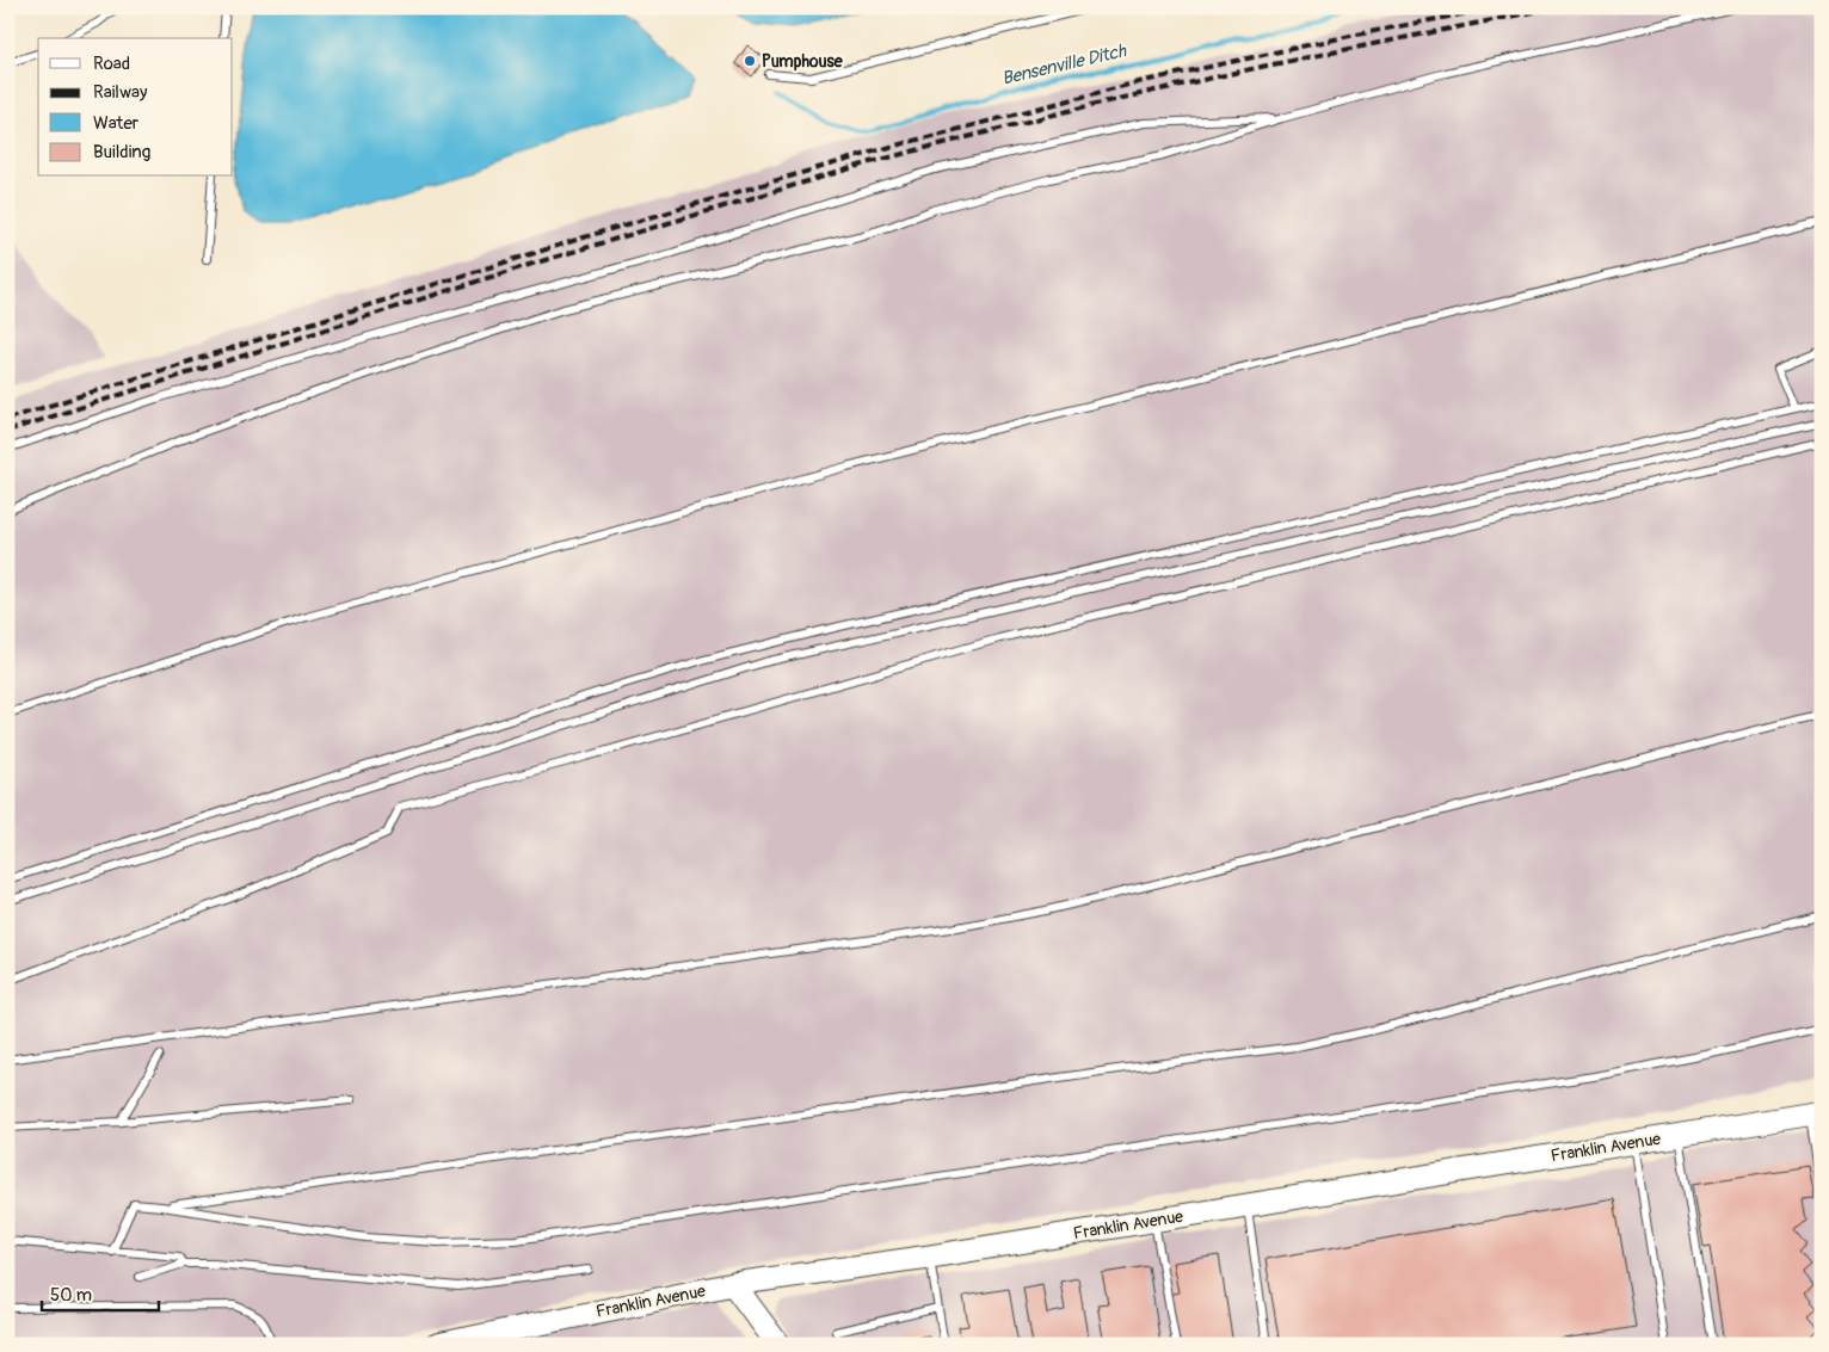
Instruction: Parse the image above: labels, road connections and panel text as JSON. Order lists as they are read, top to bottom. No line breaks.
{"streets":{"main road":["Franklin Avenue"]},"water":["Bensenville Ditch"],"places":["Pumphouse"],"legend":["Road","Railway","Water","Building"],"scale_bar":"50 m"}
